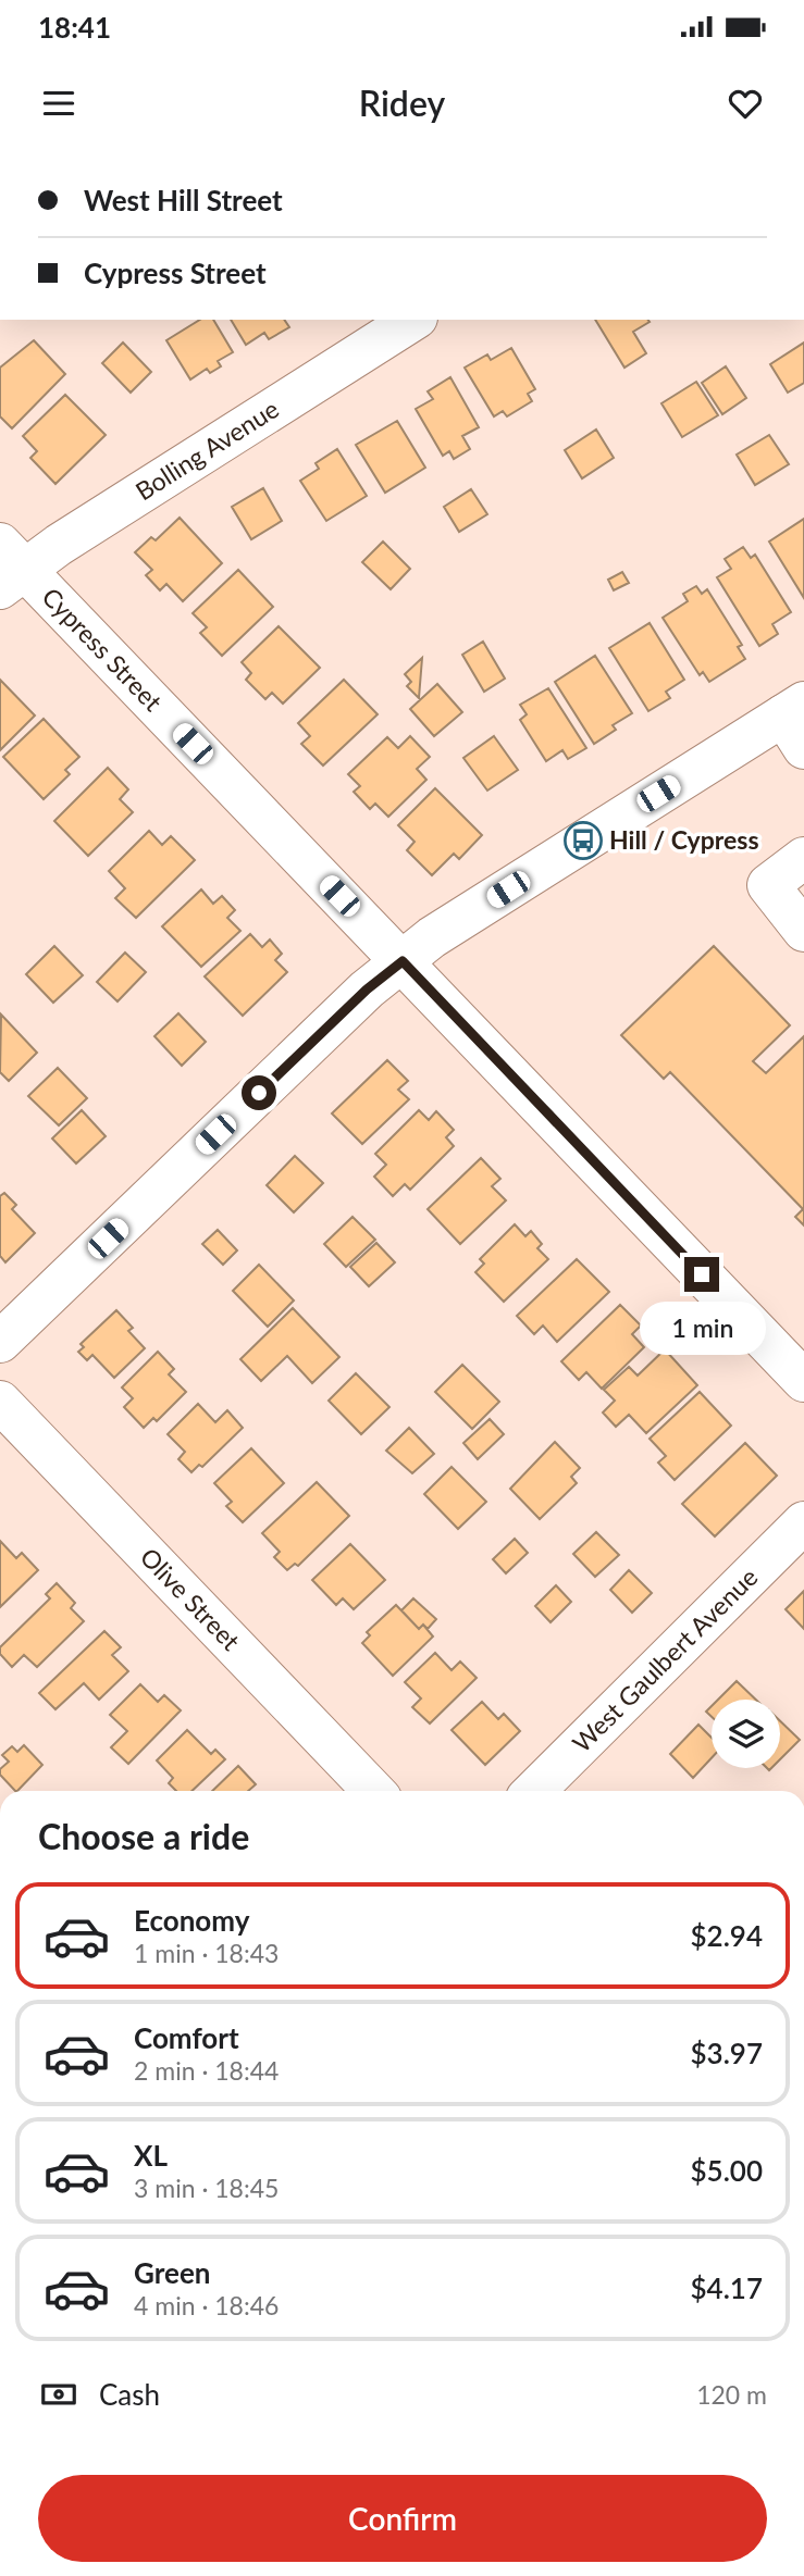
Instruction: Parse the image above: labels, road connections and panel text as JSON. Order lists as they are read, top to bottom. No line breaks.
{"streets":{"street":["Bolling Avenue","Cypress Street","Olive Street","West Gaulbert Avenue"]},"crossings":[["Bolling Avenue","Cypress Street"]],"places":{"bus stop":["Hill / Cypress"]},"page":{"status":"18:41","header":"Ridey","banner":["West Hill Street","Cypress Street"],"bubble":"1 min","heading":"Choose a ride","list":[{"name":"Economy","note":"1 min · 18:43","value":"$2.94"},{"name":"Comfort","note":"2 min · 18:44","value":"$3.97"},{"name":"XL","note":"3 min · 18:45","value":"$5.00"},{"name":"Green","note":"4 min · 18:46","value":"$4.17"}],"pay":["Cash","120 m"],"buttons":"Confirm"}}
